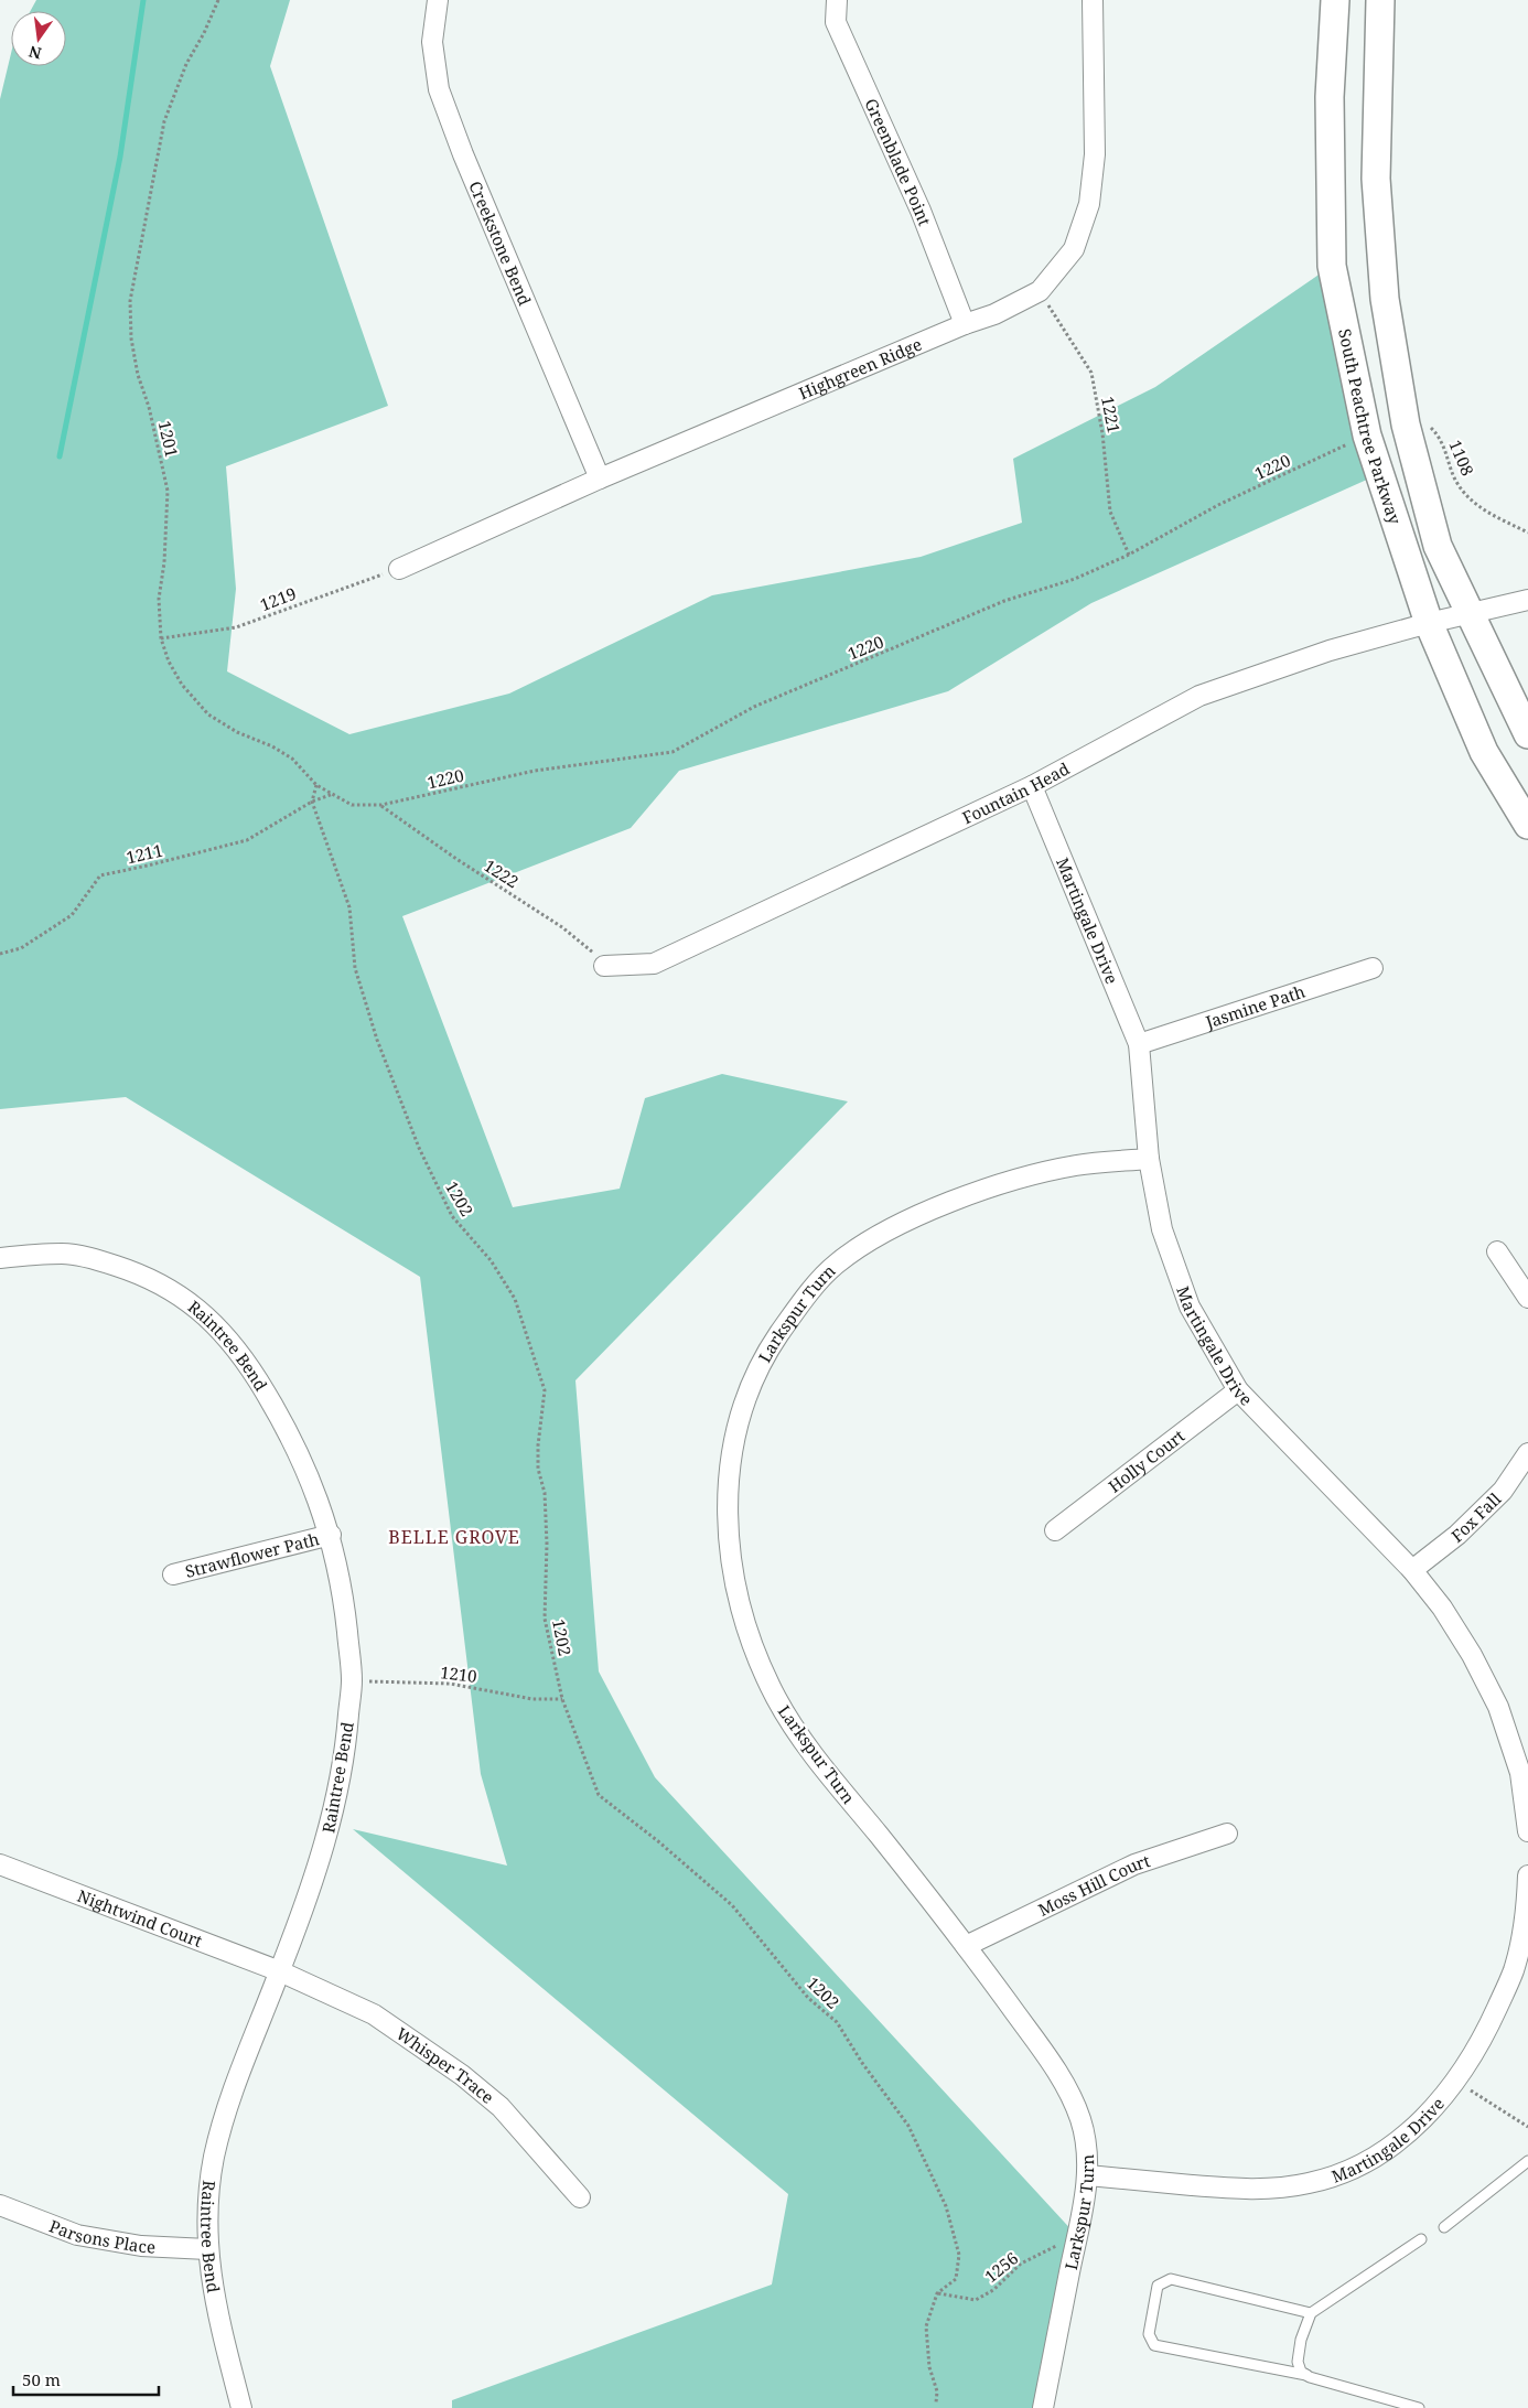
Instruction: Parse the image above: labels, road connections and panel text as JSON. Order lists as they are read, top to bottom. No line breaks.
{"streets":{"main road":["South Peachtree Parkway"],"street":["Greenblade Point","Creekstone Bend","Highgreen Ridge","Fountain Head","Martingale Drive","Jasmine Path","Larkspur Turn","Raintree Bend","Holly Court","Fox Fall","Strawflower Path","Moss Hill Court","Nightwind Court","Whisper Trace","Parsons Place"],"path":["1221","1201","1108","1220","1219","1211","1222","1202","1210","1256"]},"crossings":[["Greenblade Point","Highgreen Ridge"],["Creekstone Bend","Highgreen Ridge"],["Highgreen Ridge","1221"],["Highgreen Ridge","1219"],["1221","1220"],["South Peachtree Parkway","1108"],["South Peachtree Parkway","1220"],["South Peachtree Parkway","Fountain Head"],["1201","1220"],["1201","1219"],["1201","1211"],["1220","1222"],["Fountain Head","1222"],["Fountain Head","Martingale Drive"],["1211","1202"],["Martingale Drive","Jasmine Path"],["Martingale Drive","Larkspur Turn"],["Martingale Drive","Holly Court"],["Martingale Drive","Fox Fall"],["1202","1210"],["1202","1256"],["Larkspur Turn","Moss Hill Court"],["Larkspur Turn","1256"],["Raintree Bend","Strawflower Path"],["Raintree Bend","1210"],["Raintree Bend","Nightwind Court"],["Raintree Bend","Whisper Trace"],["Raintree Bend","Parsons Place"],["Nightwind Court","Whisper Trace"]],"districts":["BELLE GROVE"],"scale_bar":"50 m","north":"bottom"}
